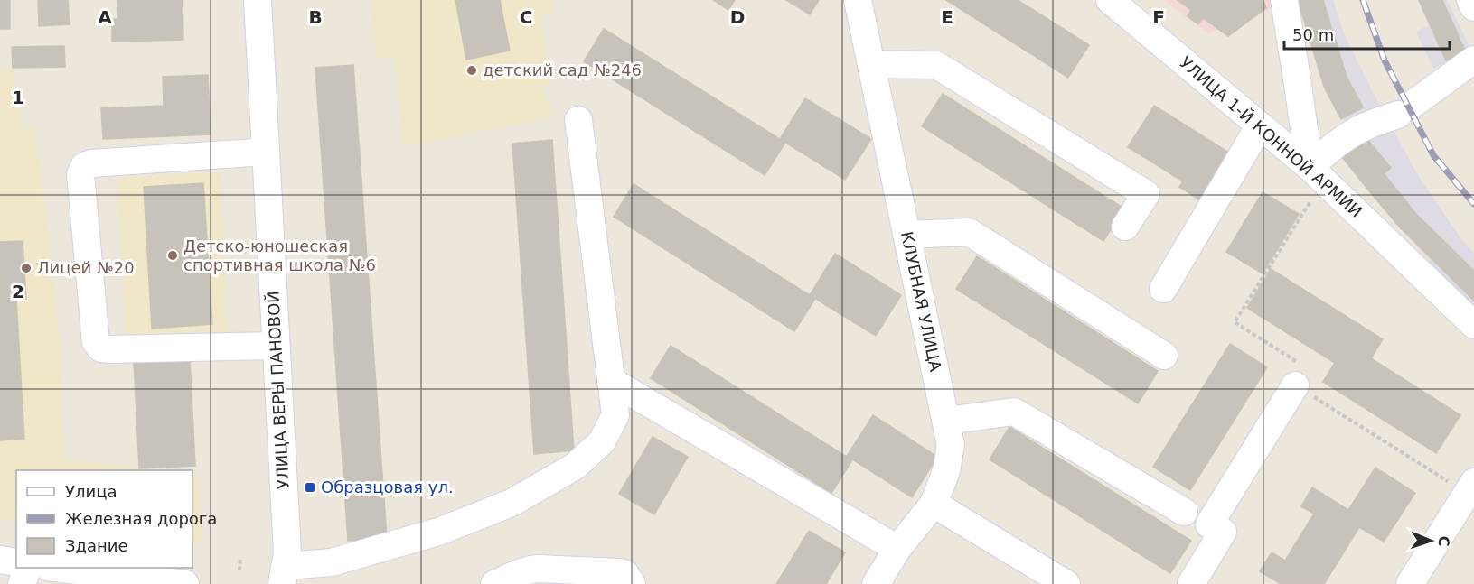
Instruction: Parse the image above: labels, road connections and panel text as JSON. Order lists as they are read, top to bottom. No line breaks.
{"streets":{"street":["УЛИЦА 1-Й КОННОЙ АРМИИ","КЛУБНАЯ УЛИЦА","УЛИЦА ВЕРЫ ПАНОВОЙ"]},"places":{"other":["детский сад №246","Детско-юношеская спортивная школа №6","Лицей №20"],"transit":["Образцовая ул."]},"legend":["Улица","Железная дорога","Здание"],"scale_bar":"50 m","north":"right","grid":{"columns":["A","B","C","D","E","F"],"rows":["1","2"]}}
